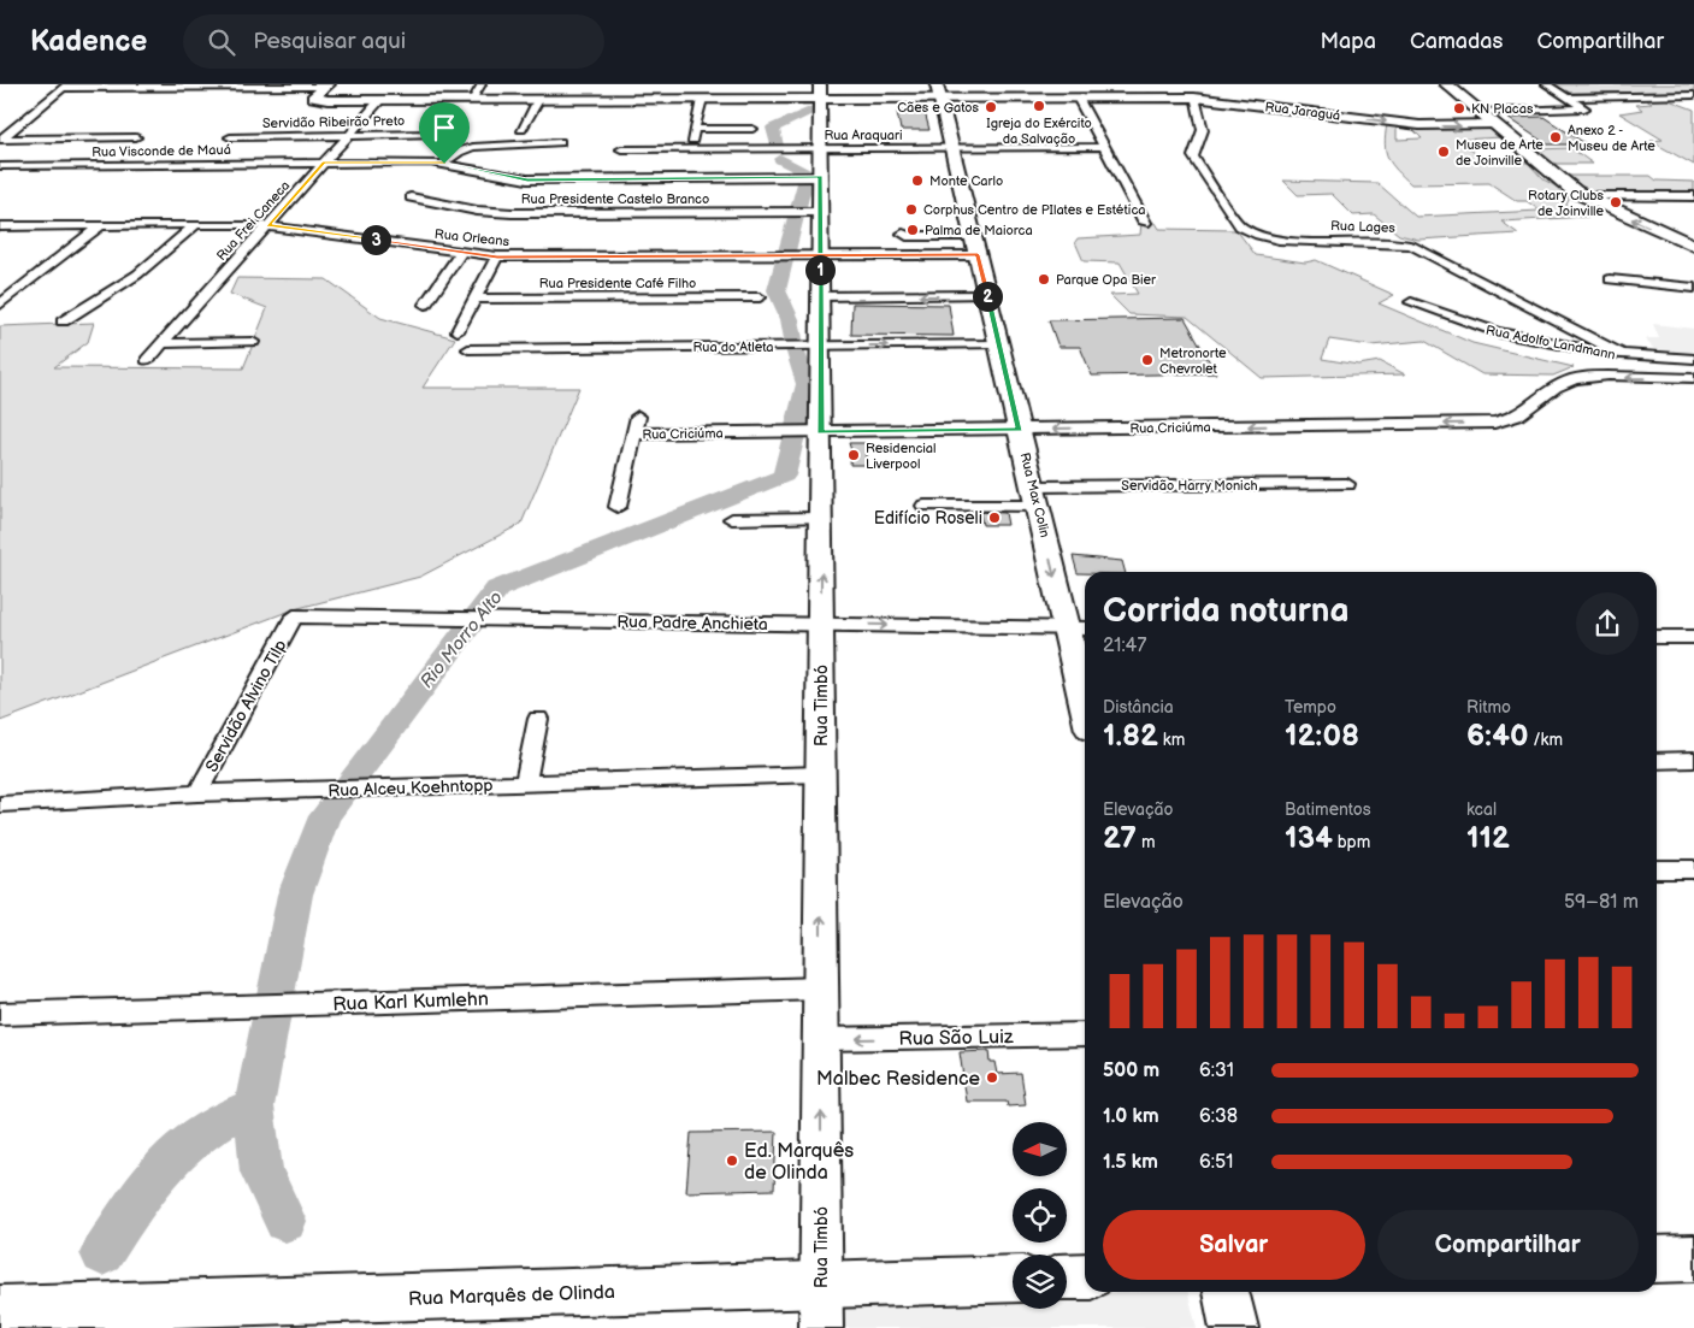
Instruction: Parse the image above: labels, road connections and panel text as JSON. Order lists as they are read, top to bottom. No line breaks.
{"streets":{"main road":["Rua Max Colin","Rua Marquês de Olinda"],"street":["Rua Jaraguá","Servidão Ribeirão Preto","Rua Araquari","Rua Visconde de Mauá","Rua Presidente Castelo Branco","Rua Frei Caneca","Rua Lages","Rua Orleans","Rua Presidente Café Filho","Rua Adolfo Landmann","Rua do Atleta","Rua Criciúma","Servidão Harry Monich","Rua Padre Anchieta","Servidão Alvino Tilp","Rua Timbó","Rua Alceu Koehntopp","Rua Karl Kumlehn","Rua São Luiz"]},"crossings":[["Rua Jaraguá","Rua Frei Caneca"],["Rua Jaraguá","Rua Lages"],["Rua Jaraguá","Rua Max Colin"],["Rua Jaraguá","Rua Timbó"],["Servidão Ribeirão Preto","Rua Frei Caneca"],["Rua Araquari","Rua Max Colin"],["Rua Araquari","Rua Timbó"],["Rua Visconde de Mauá","Rua Frei Caneca"],["Rua Visconde de Mauá","Rua Timbó"],["Rua Presidente Castelo Branco","Rua Timbó"],["Rua Frei Caneca","Rua Orleans"],["Rua Lages","Rua Adolfo Landmann"],["Rua Orleans","Rua Max Colin"],["Rua Orleans","Rua Timbó"],["Rua do Atleta","Rua Max Colin"],["Rua do Atleta","Rua Timbó"],["Rua Criciúma","Rua Max Colin"],["Rua Criciúma","Rua Timbó"],["Servidão Harry Monich","Rua Max Colin"],["Rua Max Colin","Rua Padre Anchieta"],["Rua Padre Anchieta","Servidão Alvino Tilp"],["Rua Padre Anchieta","Rua Timbó"],["Servidão Alvino Tilp","Rua Alceu Koehntopp"],["Rua Timbó","Rua Alceu Koehntopp"],["Rua Timbó","Rua Karl Kumlehn"],["Rua Timbó","Rua São Luiz"],["Rua Timbó","Rua Marquês de Olinda"]],"one_way":["Rua Criciúma","Rua Timbó","Rua São Luiz"],"water":["Rio Morro Alto"],"places":["Igreja do Exército da Salvação","Cães e Gatos","KN Placas","Anexo 2 - Museu de Arte","Museu de Arte de Joinville","Monte Carlo","Rotary Clubs de Joinville","Corphus Centro de PIlates e Estética","Palma de Maiorca","Parque Opa Bier","Metronorte Chevrolet","Residencial Liverpool","Edifício Roseli","Malbec Residence","Ed. Marquês de Olinda"],"north":"left","page":{"header":"Kadence","search":"Pesquisar aqui","nav":["Mapa","Camadas","Compartilhar"],"pins":["3","1","2"],"heading":["Corrida noturna","21:47"],"stats":[["Distância","1.82 km"],["Tempo","12:08"],["Ritmo","6:40 /km"],["Elevação","27 m"],["Batimentos","134 bpm"],["kcal","112"]],"chart":["Elevação","59–81 m"],"list":[{"name":"500 m","note":"6:31"},{"name":"1.0 km","note":"6:38"},{"name":"1.5 km","note":"6:51"}],"buttons":["Salvar","Compartilhar"]}}
